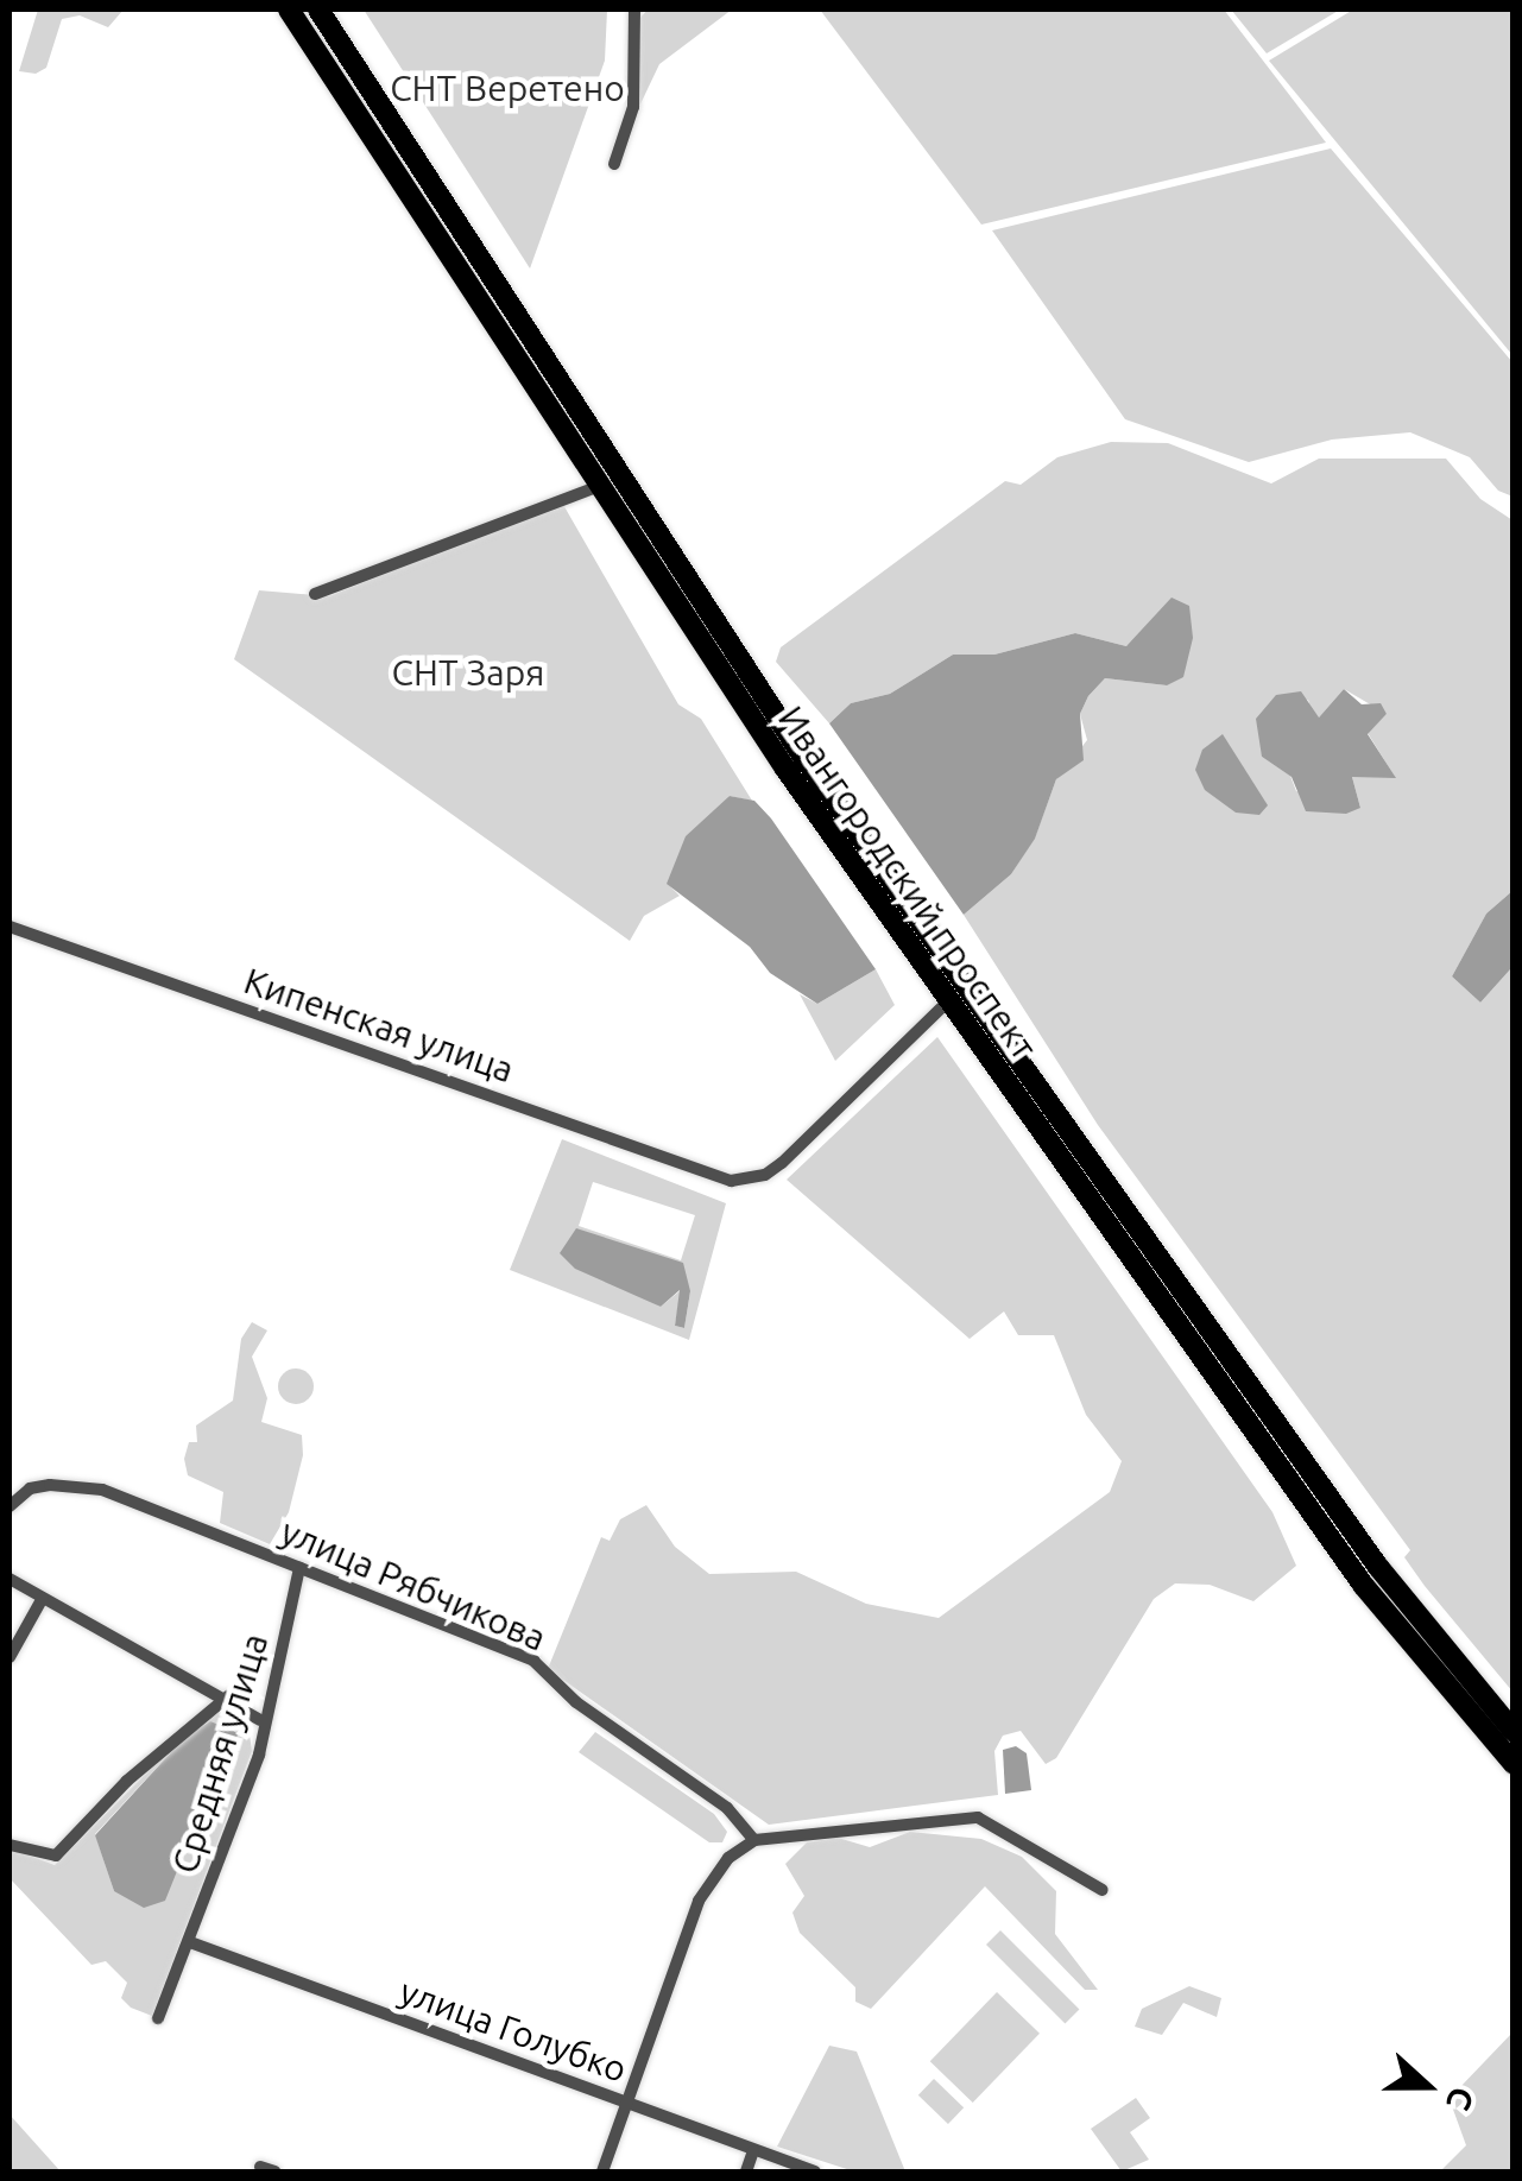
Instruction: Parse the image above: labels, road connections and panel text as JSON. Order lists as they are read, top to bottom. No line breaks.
{"streets":{"highway":["Ивангородский проспект"],"street":["Кипенская улица","улица Рябчикова","Средняя улица","улица Голубко"]},"crossings":[["Ивангородский проспект","Кипенская улица"],["улица Рябчикова","Средняя улица"],["Средняя улица","улица Голубко"]],"parks":["СНТ Веретено","СНТ Заря"],"north":"right"}
